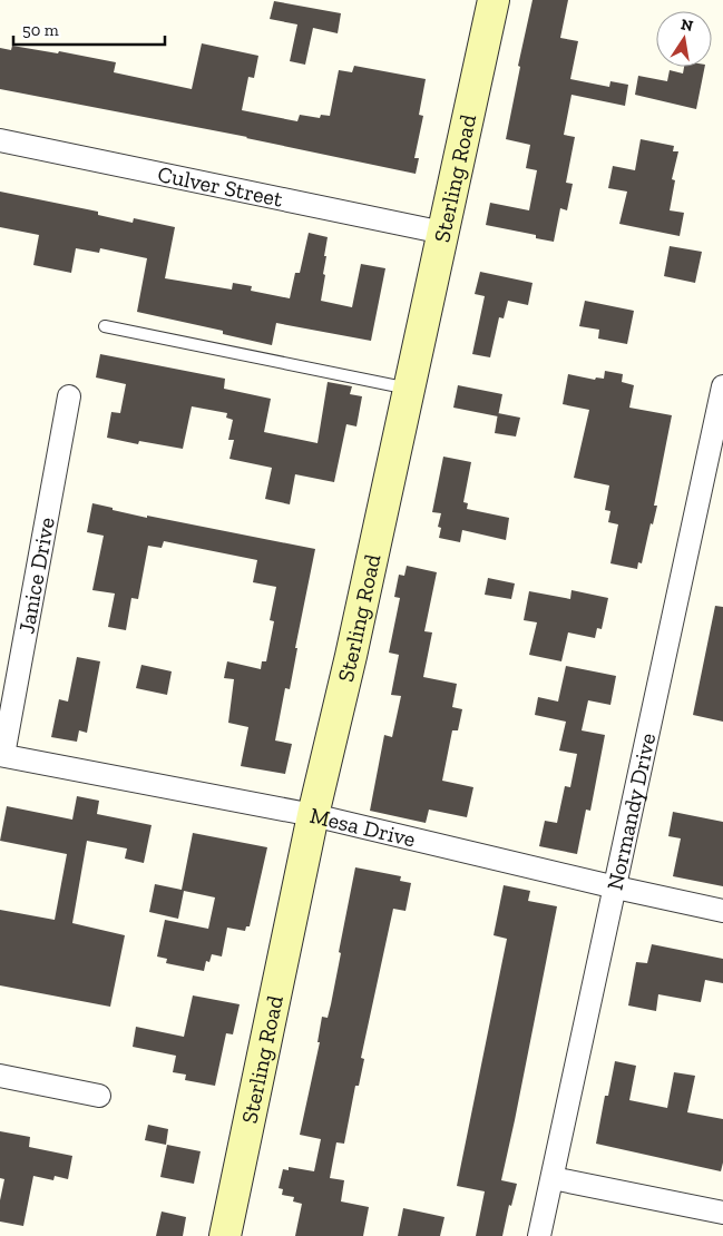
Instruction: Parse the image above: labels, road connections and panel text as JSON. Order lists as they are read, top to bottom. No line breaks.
{"streets":{"street":["Sterling Road","Culver Street","Janice Drive","Normandy Drive","Mesa Drive"]},"crossings":[["Sterling Road","Culver Street"],["Sterling Road","Mesa Drive"],["Janice Drive","Mesa Drive"],["Normandy Drive","Mesa Drive"]],"scale_bar":"50 m","north":"top"}
